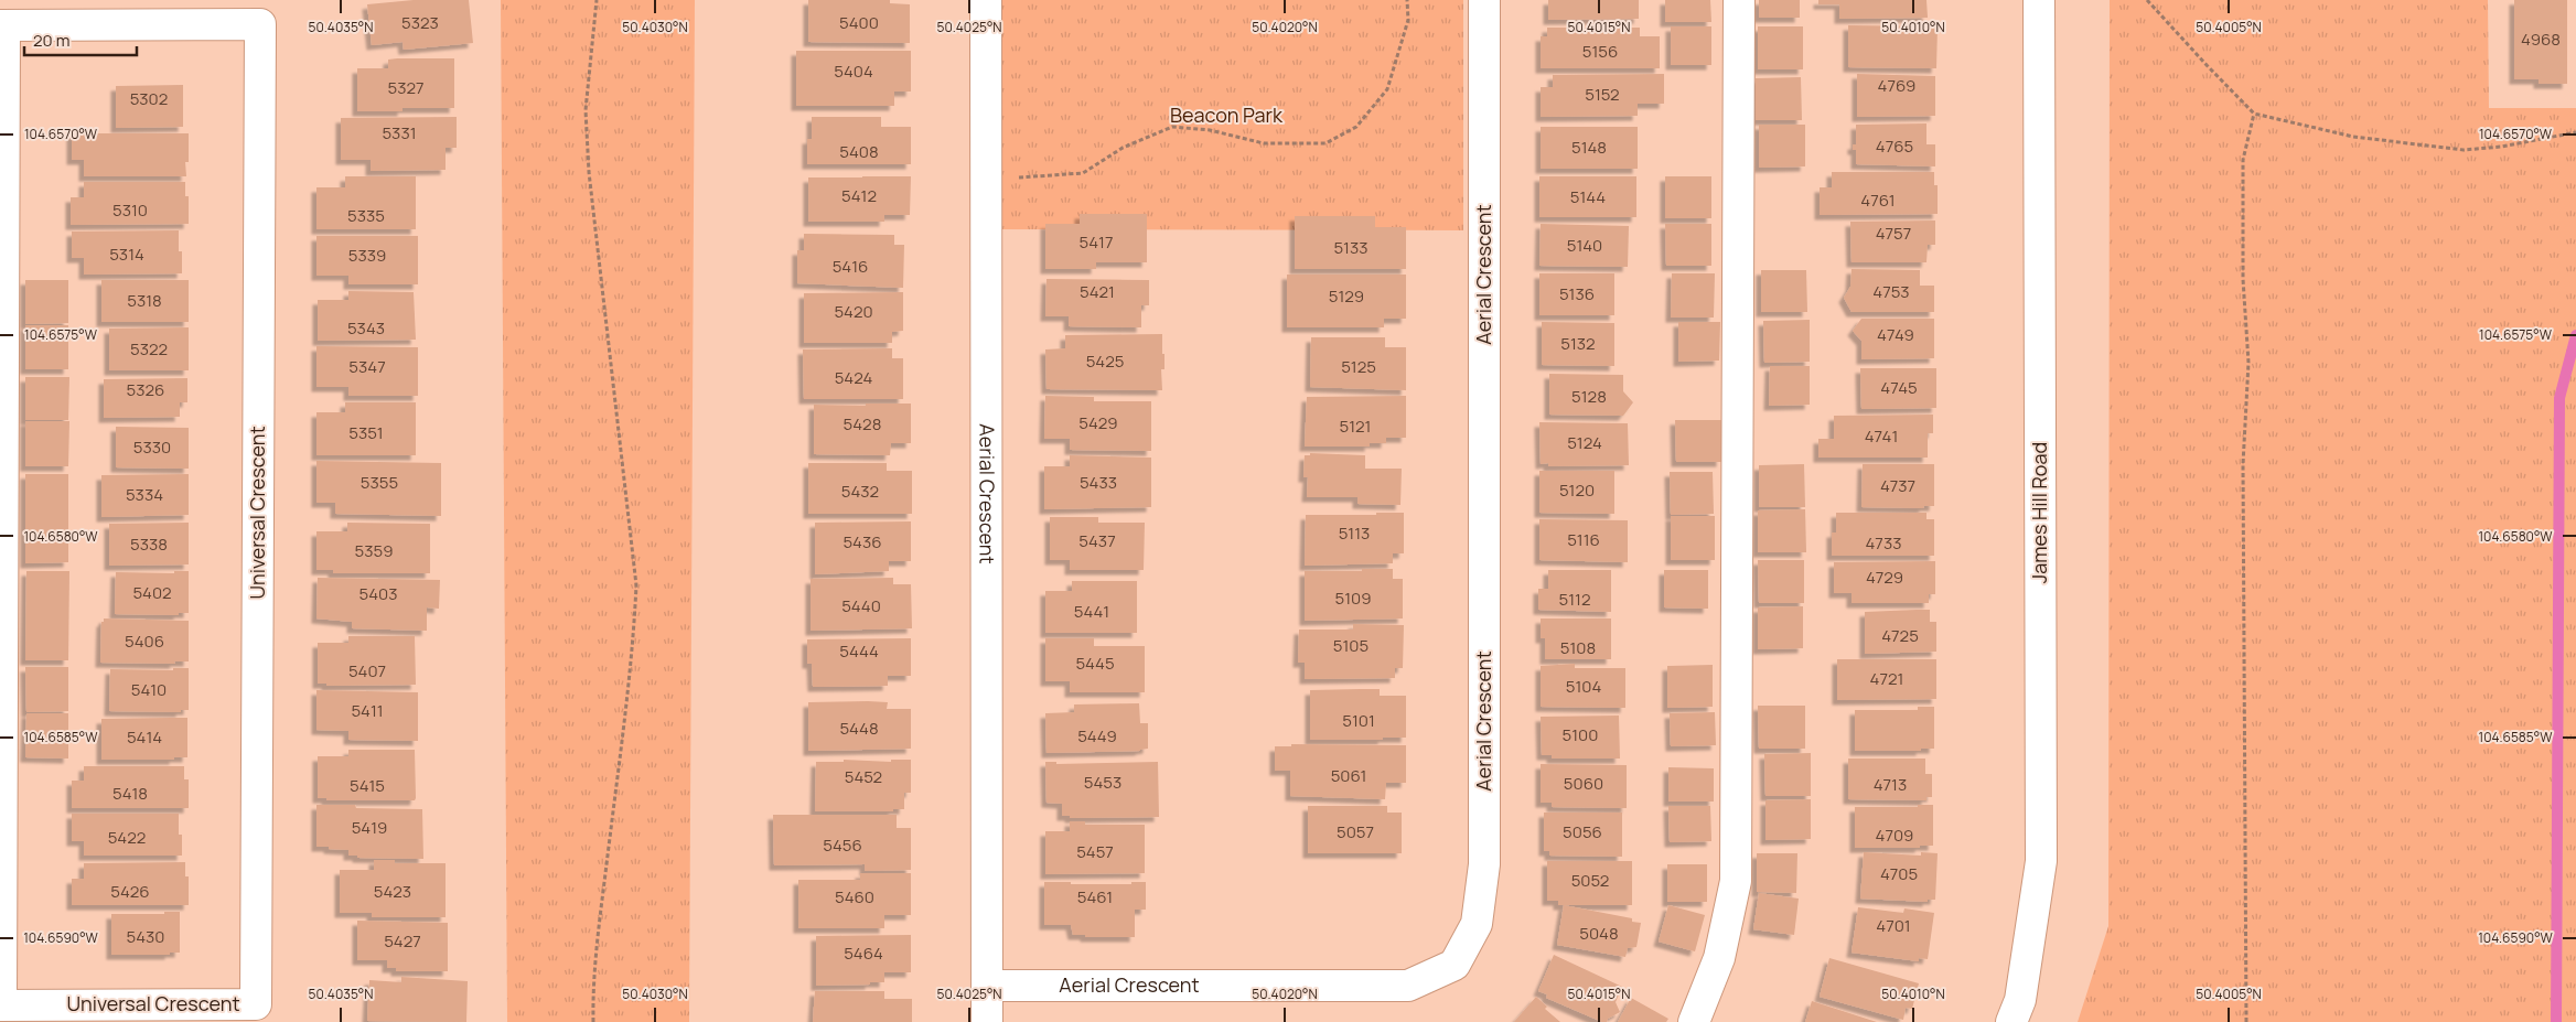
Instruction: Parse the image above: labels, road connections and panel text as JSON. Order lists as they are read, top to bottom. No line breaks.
{"streets":{"street":["Aerial Crescent","Universal Crescent","James Hill Road"]},"parks":["Beacon Park"],"house_numbers":["5323","5400","4968","5156","5404","4769","5327","5152","5302","5331","4765","5148","5408","5412","5144","4761","5310","5335","4757","5417","5140","5133","5314","5339","5416","5421","4753","5136","5129","5318","5420","5343","4749","5132","5322","5425","5347","5125","5424","4745","5326","5128","5429","5428","5121","5351","4741","5124","5330","5355","5433","4737","5120","5432","5334","5113","5116","5437","5436","4733","5338","5359","4729","5402","5403","5109","5112","5440","5441","4725","5406","5105","5108","5444","5445","5407","4721","5104","5410","5411","5101","5448","5100","5449","5414","5061","5452","5453","5060","4713","5415","5418","5419","5057","5056","4709","5422","5456","5457","4705","5052","5426","5423","5460","5461","4701","5048","5430","5427","5464"],"scale_bar":"20 m","coordinates":["50.4035°N","50.4030°N","50.4025°N","50.4020°N","50.4015°N","50.4010°N","50.4005°N","104.6570°W","104.6575°W","104.6580°W","104.6585°W","104.6590°W"]}
